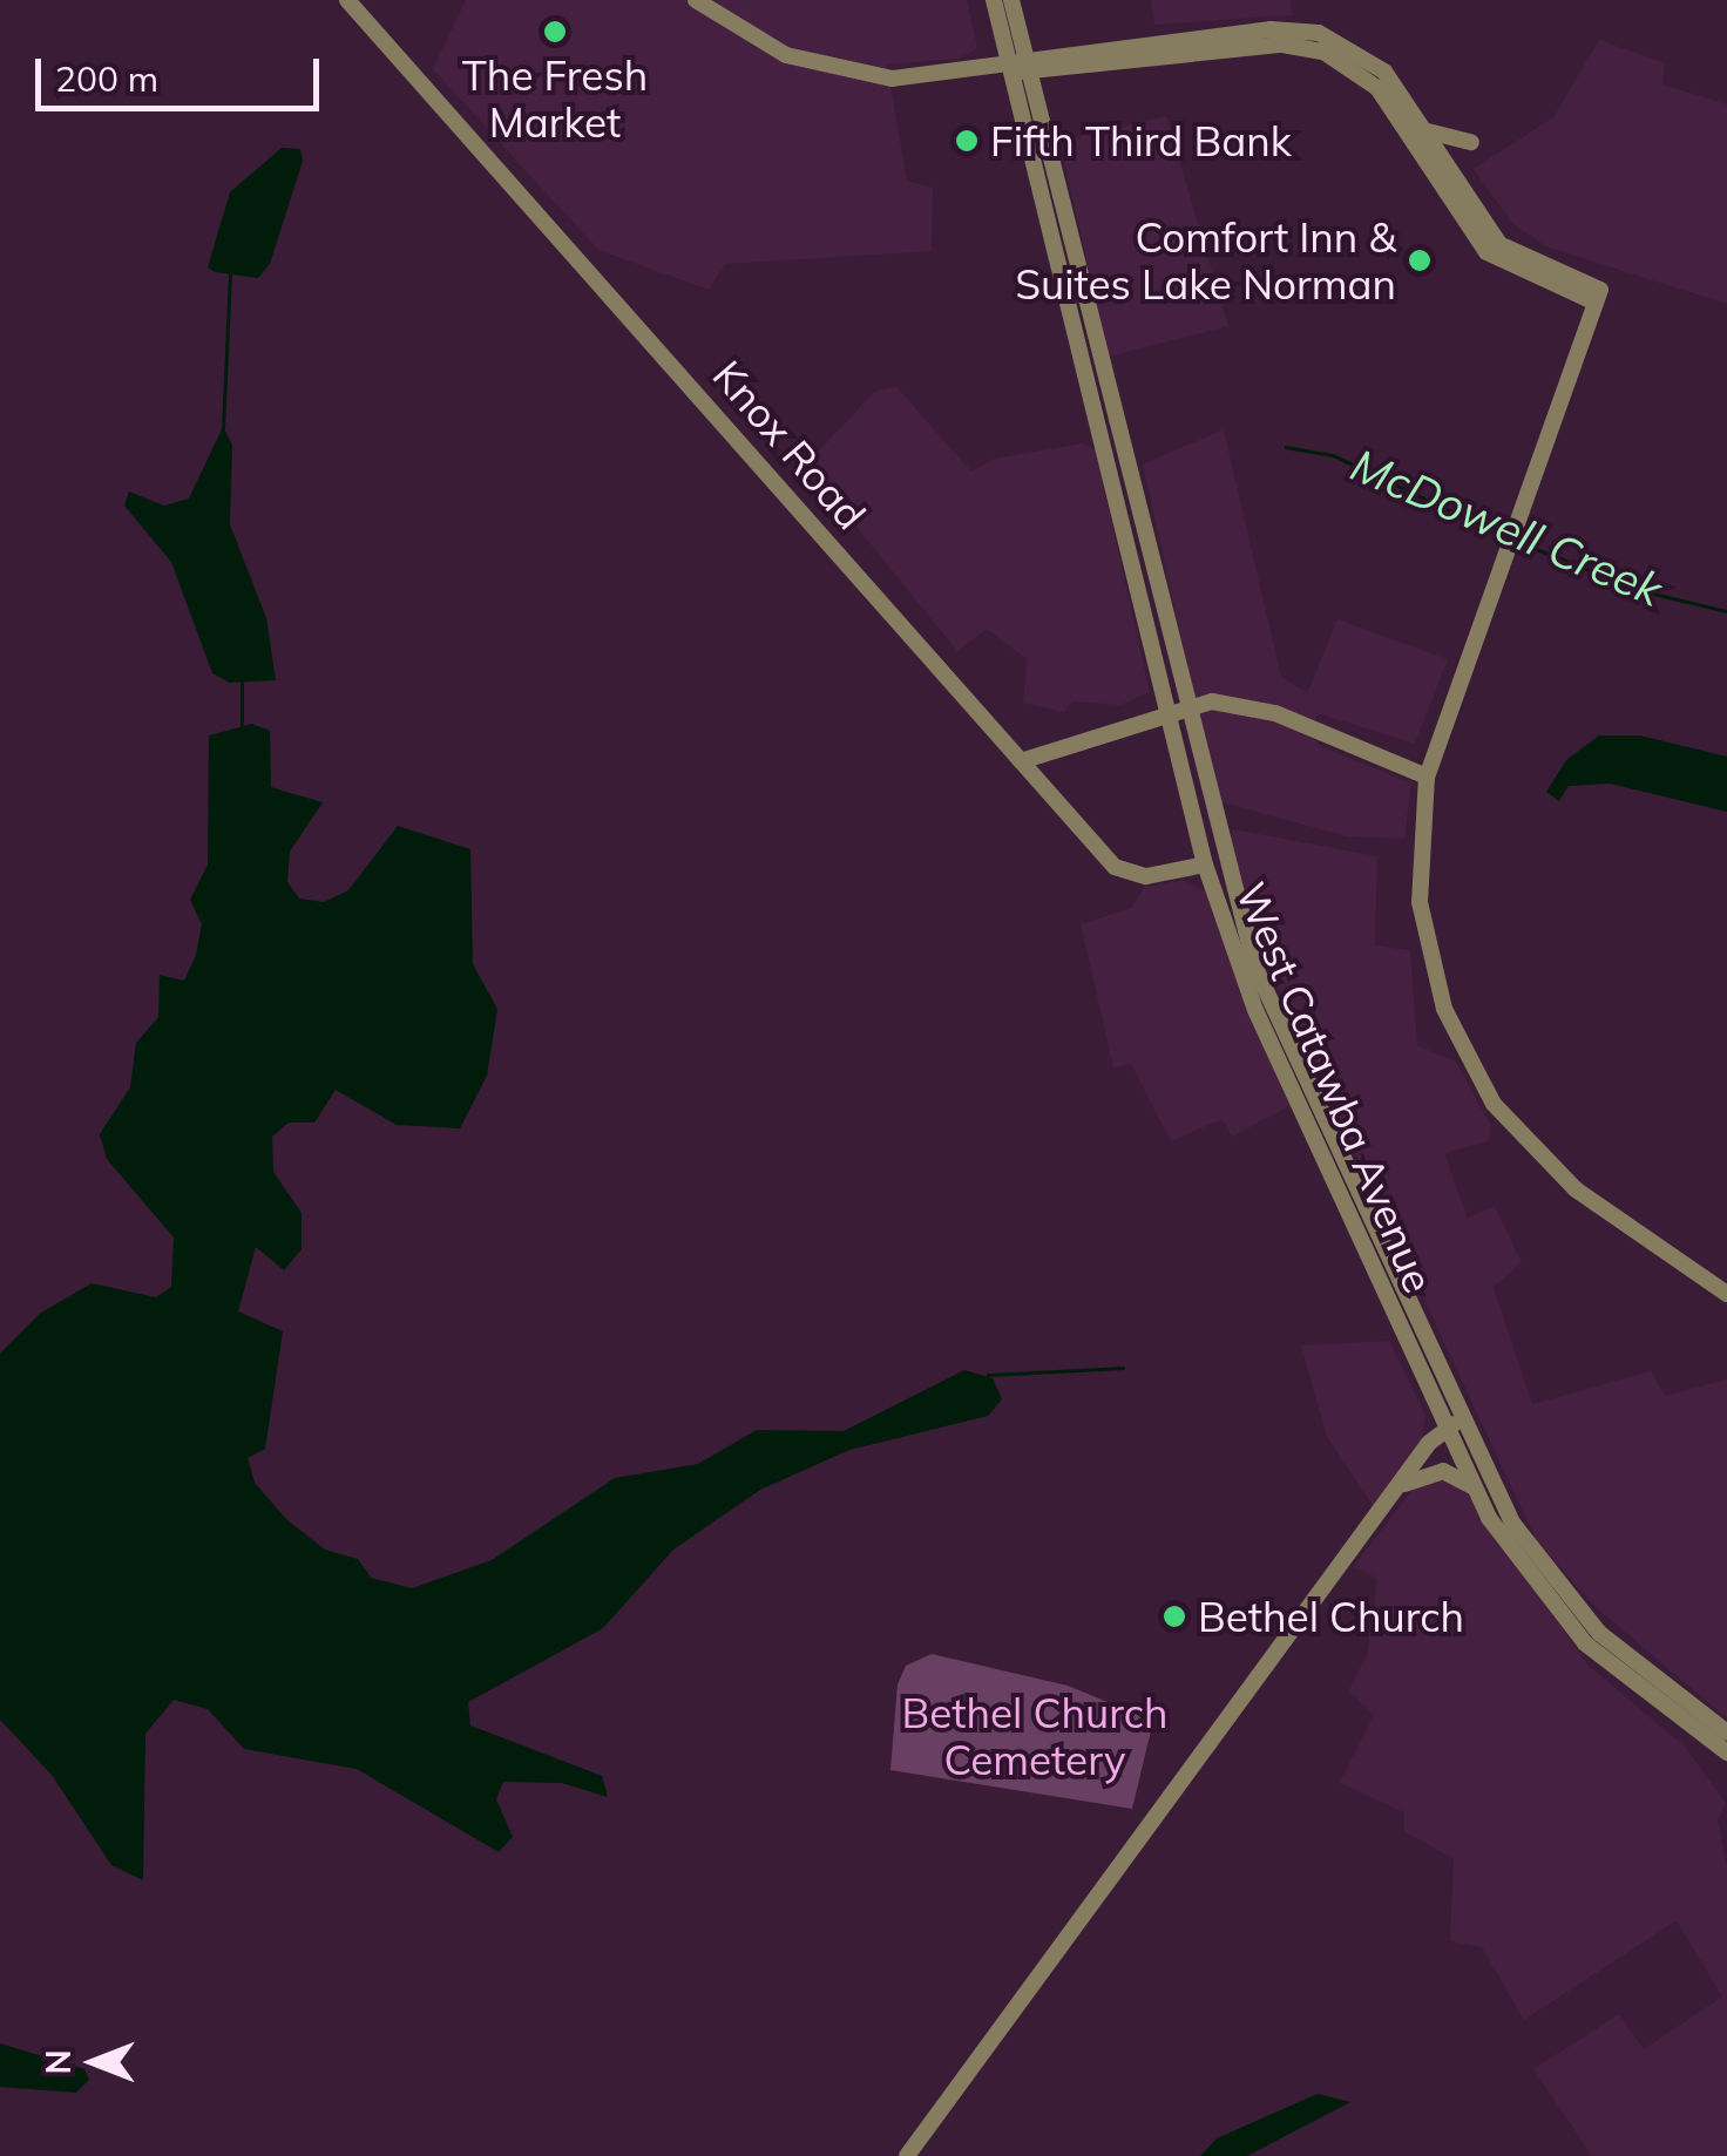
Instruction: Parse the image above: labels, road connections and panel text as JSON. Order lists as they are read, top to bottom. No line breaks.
{"streets":{"street":["Knox Road","West Catawba Avenue"]},"crossings":[["Knox Road","West Catawba Avenue"]],"water":["McDowell Creek"],"parks":["Bethel Church Cemetery"],"places":["The Fresh Market","Fifth Third Bank","Comfort Inn & Suites Lake Norman","Bethel Church"],"scale_bar":"200 m","north":"left"}
